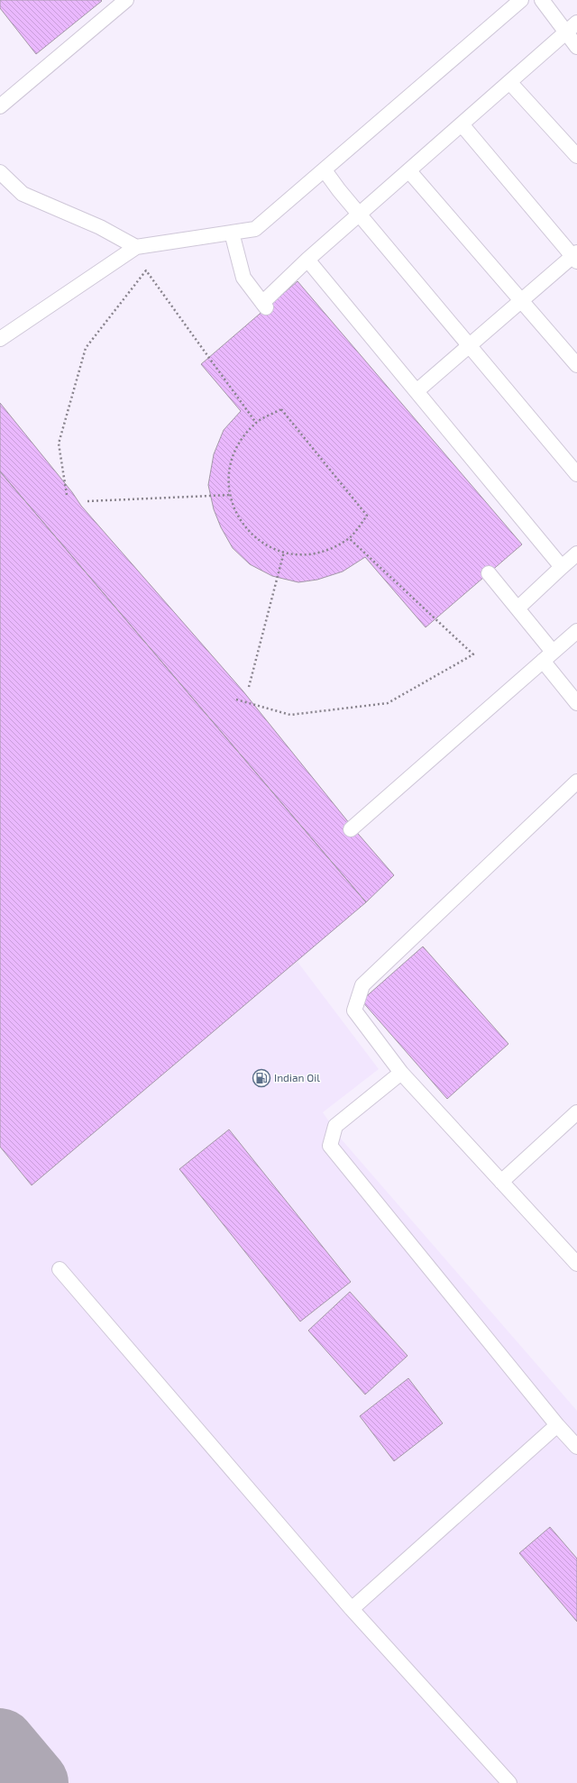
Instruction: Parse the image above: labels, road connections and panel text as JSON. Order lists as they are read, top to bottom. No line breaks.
{"places":{"fuel station":["Indian Oil"]}}
